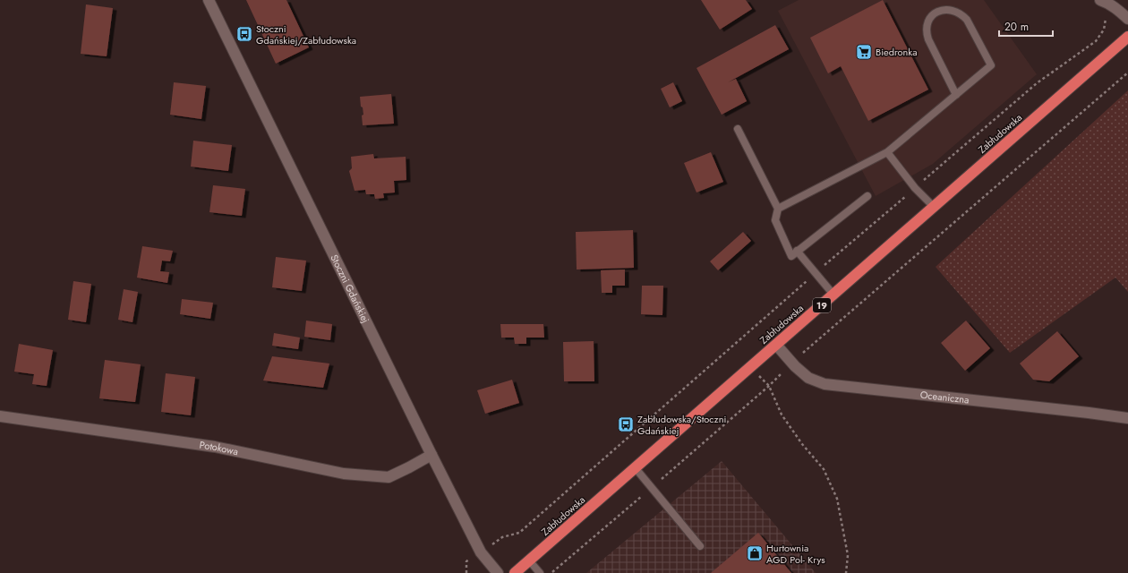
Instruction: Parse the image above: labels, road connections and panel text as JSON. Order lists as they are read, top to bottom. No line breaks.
{"streets":{"highway":["Zabłudowska","19"],"street":["Stoczni Gdańskiej","Oceaniczna","Potokowa"]},"crossings":[["Zabłudowska","Oceaniczna"],["Stoczni Gdańskiej","Potokowa"]],"places":{"bus stop":["Stoczni Gdańskiej/Zabłudowska","Zabłudowska/Stoczni Gdańskiej"],"supermarket":["Biedronka"],"shop":["Hurtownia AGD Pol- Krys"]},"scale_bar":"20 m"}
